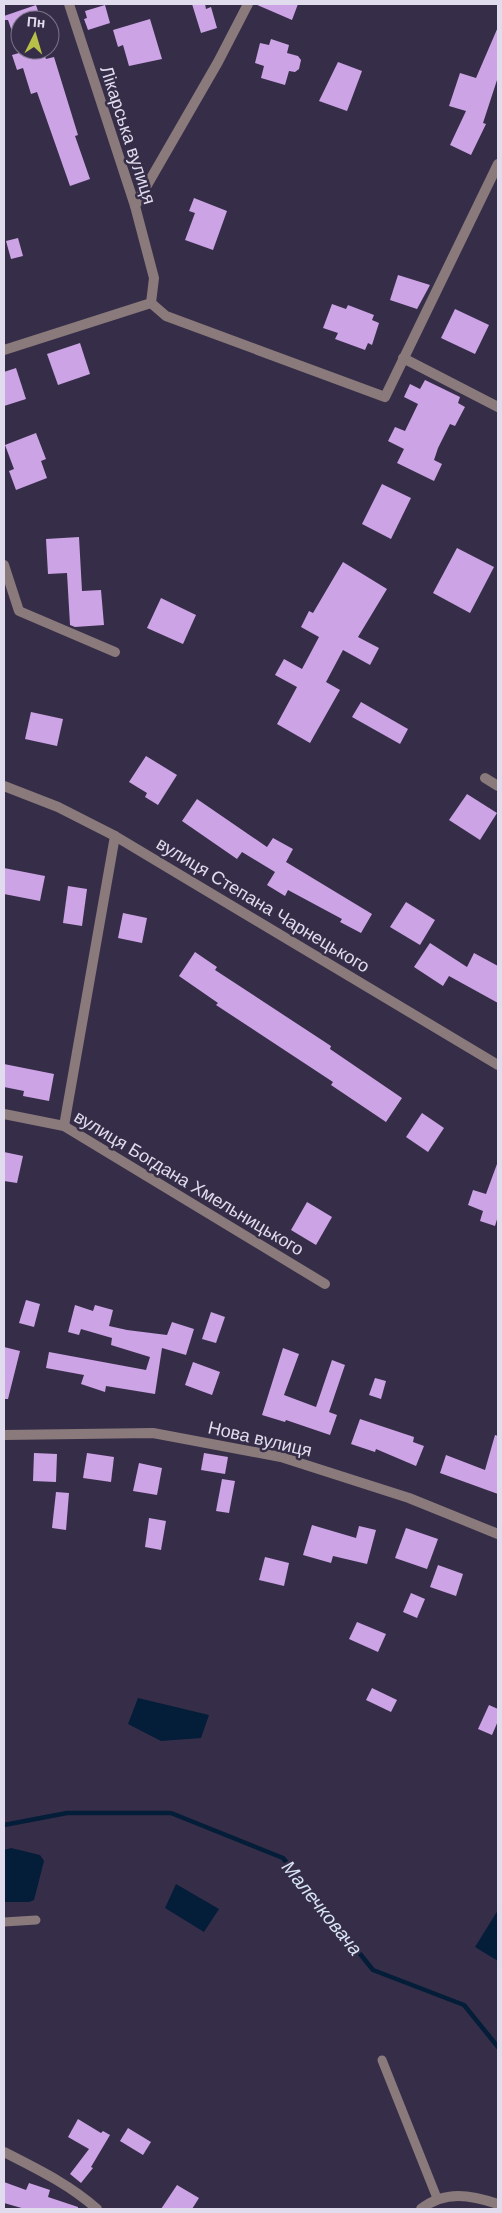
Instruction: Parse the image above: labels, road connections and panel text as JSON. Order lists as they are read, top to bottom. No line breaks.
{"streets":{"street":["Лікарська вулиця","вулиця Степана Чарнецького","вулиця Богдана Хмельницького","Нова вулиця"]},"water":["Малечковача"],"north":"top"}
